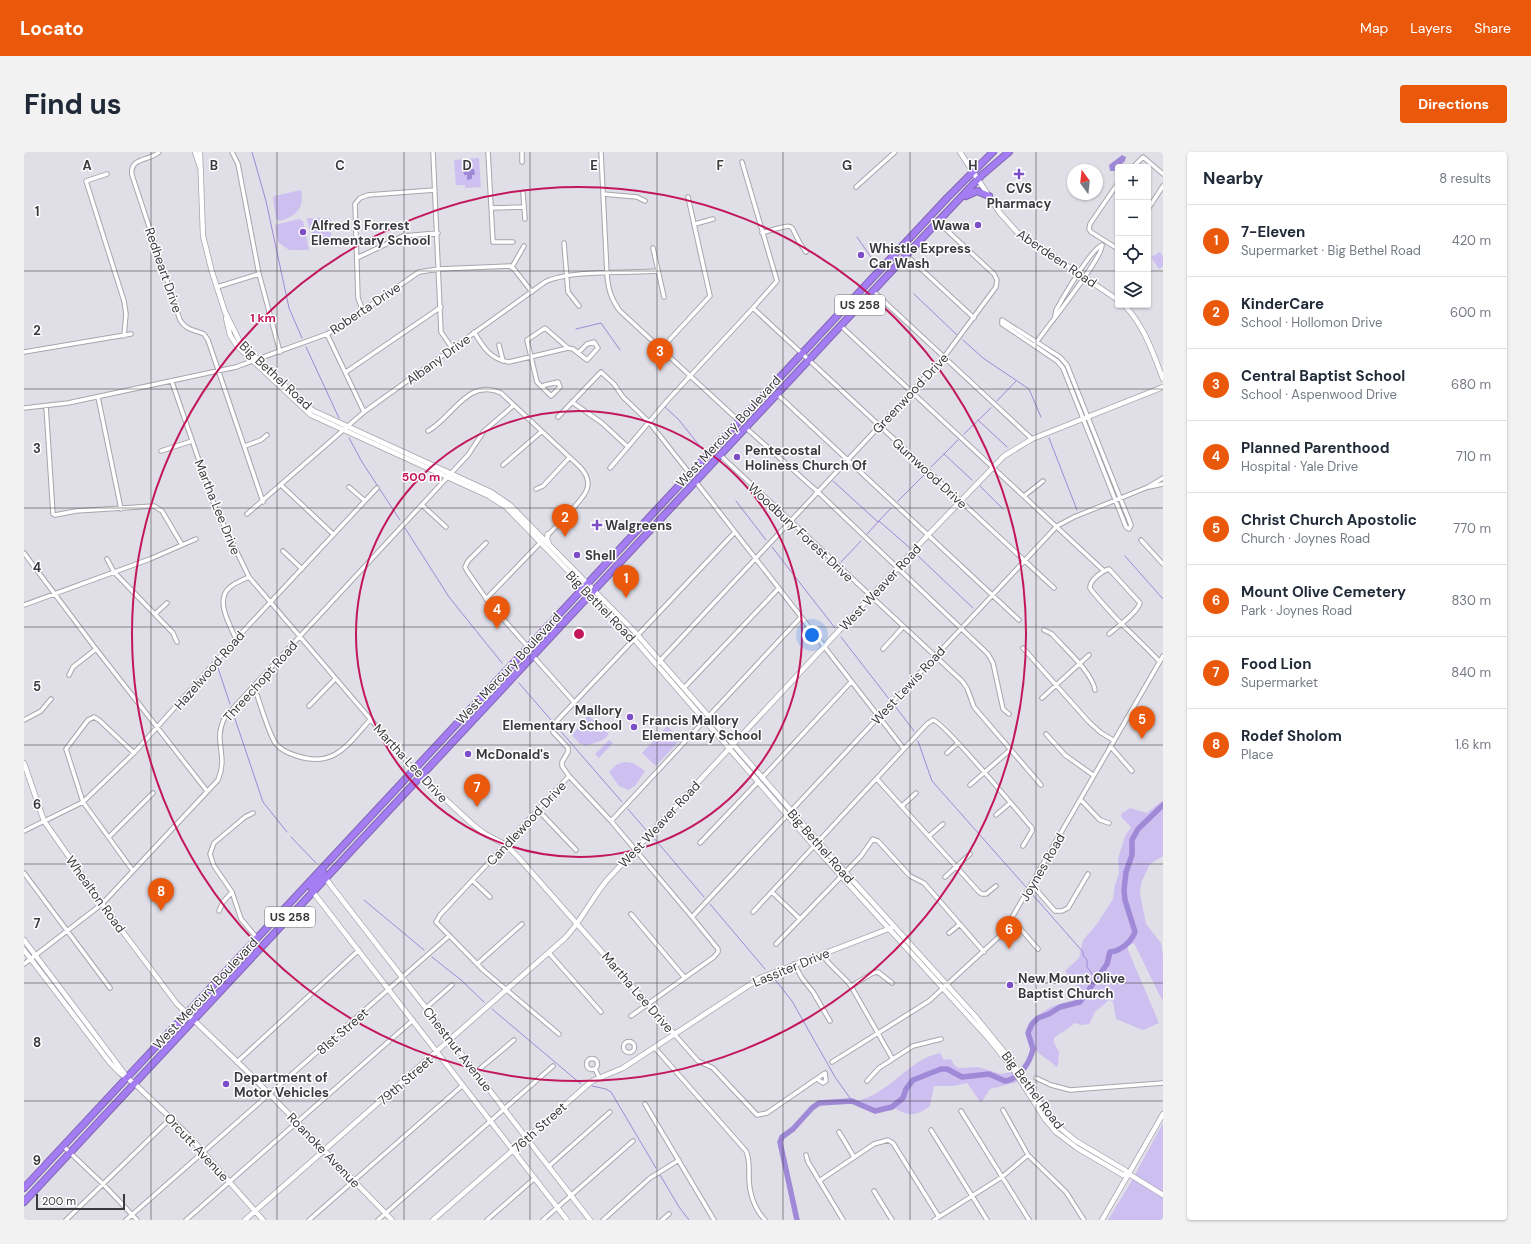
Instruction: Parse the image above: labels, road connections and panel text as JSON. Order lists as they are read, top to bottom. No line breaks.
{"streets":{"highway":["US 258","West Mercury Boulevard"],"street":["Aberdeen Road","Redheart Drive","Roberta Drive","Albany Drive","Big Bethel Road","Greenwood Drive","Gumwood Drive","Martha Lee Drive","Woodbury Forest Drive","West Weaver Road","Hazelwood Road","Threechopt Road","West Lewis Road","Candlewood Drive","Joynes Road","Whealton Road","Lassiter Drive","81st Street","Chestnut Avenue","79th Street","76th Street","Orcutt Avenue","Roanoke Avenue"]},"crossings":[["Aberdeen Road","West Mercury Boulevard"],["Redheart Drive","Roberta Drive"],["Redheart Drive","Albany Drive"],["Roberta Drive","Big Bethel Road"],["Roberta Drive","Martha Lee Drive"],["Albany Drive","Big Bethel Road"],["Big Bethel Road","Greenwood Drive"],["Big Bethel Road","West Mercury Boulevard"],["Big Bethel Road","West Weaver Road"],["Big Bethel Road","Threechopt Road"],["Big Bethel Road","West Lewis Road"],["Big Bethel Road","Candlewood Drive"],["Big Bethel Road","Joynes Road"],["Big Bethel Road","Lassiter Drive"],["Greenwood Drive","West Mercury Boulevard"],["Greenwood Drive","Gumwood Drive"],["Greenwood Drive","Woodbury Forest Drive"],["West Mercury Boulevard","Gumwood Drive"],["West Mercury Boulevard","Martha Lee Drive"],["West Mercury Boulevard","Woodbury Forest Drive"],["West Mercury Boulevard","Whealton Road"],["West Mercury Boulevard","Chestnut Avenue"],["West Mercury Boulevard","Orcutt Avenue"],["West Mercury Boulevard","Roanoke Avenue"],["Gumwood Drive","West Weaver Road"],["Gumwood Drive","West Lewis Road"],["Martha Lee Drive","West Weaver Road"],["Martha Lee Drive","Hazelwood Road"],["Martha Lee Drive","Threechopt Road"],["Martha Lee Drive","Candlewood Drive"],["Martha Lee Drive","Lassiter Drive"],["Woodbury Forest Drive","West Weaver Road"],["Woodbury Forest Drive","West Lewis Road"],["West Weaver Road","79th Street"],["Hazelwood Road","Whealton Road"],["Threechopt Road","Whealton Road"],["Threechopt Road","Orcutt Avenue"],["Candlewood Drive","81st Street"],["Candlewood Drive","79th Street"],["Whealton Road","Roanoke Avenue"],["Lassiter Drive","76th Street"],["81st Street","Chestnut Avenue"],["81st Street","Orcutt Avenue"],["81st Street","Roanoke Avenue"],["Chestnut Avenue","79th Street"],["Chestnut Avenue","76th Street"],["79th Street","Orcutt Avenue"],["79th Street","Roanoke Avenue"]],"places":{"health":["CVS Pharmacy","Walgreens"],"other":["Wawa","Alfred S Forrest Elementary School","Whistle Express Car Wash","Pentecostal Holiness Church Of","Shell","Mallory Elementary School","Francis Mallory Elementary School","McDonald's","New Mount Olive Baptist Church","Department of Motor Vehicles"]},"scale_bar":"200 m","north":"top","page":{"header":"Locato","nav":["Map","Layers","Share"],"buttons":"Directions","title":"Find us","heading":["Nearby","8 results"],"map_buttons":["+","−"],"list":[{"mark":"1","name":"7-Eleven","note":"Supermarket · Big Bethel Road","value":"420 m"},{"mark":"2","name":"KinderCare","note":"School · Hollomon Drive","value":"600 m"},{"mark":"3","name":"Central Baptist School","note":"School · Aspenwood Drive","value":"680 m"},{"mark":"4","name":"Planned Parenthood","note":"Hospital · Yale Drive","value":"710 m"},{"mark":"5","name":"Christ Church Apostolic","note":"Church · Joynes Road","value":"770 m"},{"mark":"6","name":"Mount Olive Cemetery","note":"Park · Joynes Road","value":"830 m"},{"mark":"7","name":"Food Lion","note":"Supermarket","value":"840 m"},{"mark":"8","name":"Rodef Sholom","note":"Place","value":"1.6 km"}],"pins":["3","2","1","4","5","7","8","6"],"scale":"200 m"},"grid":{"columns":["A","B","C","D","E","F","G","H"],"rows":["1","2","3","4","5","6","7","8","9"]},"rings":["1 km","500 m"]}
